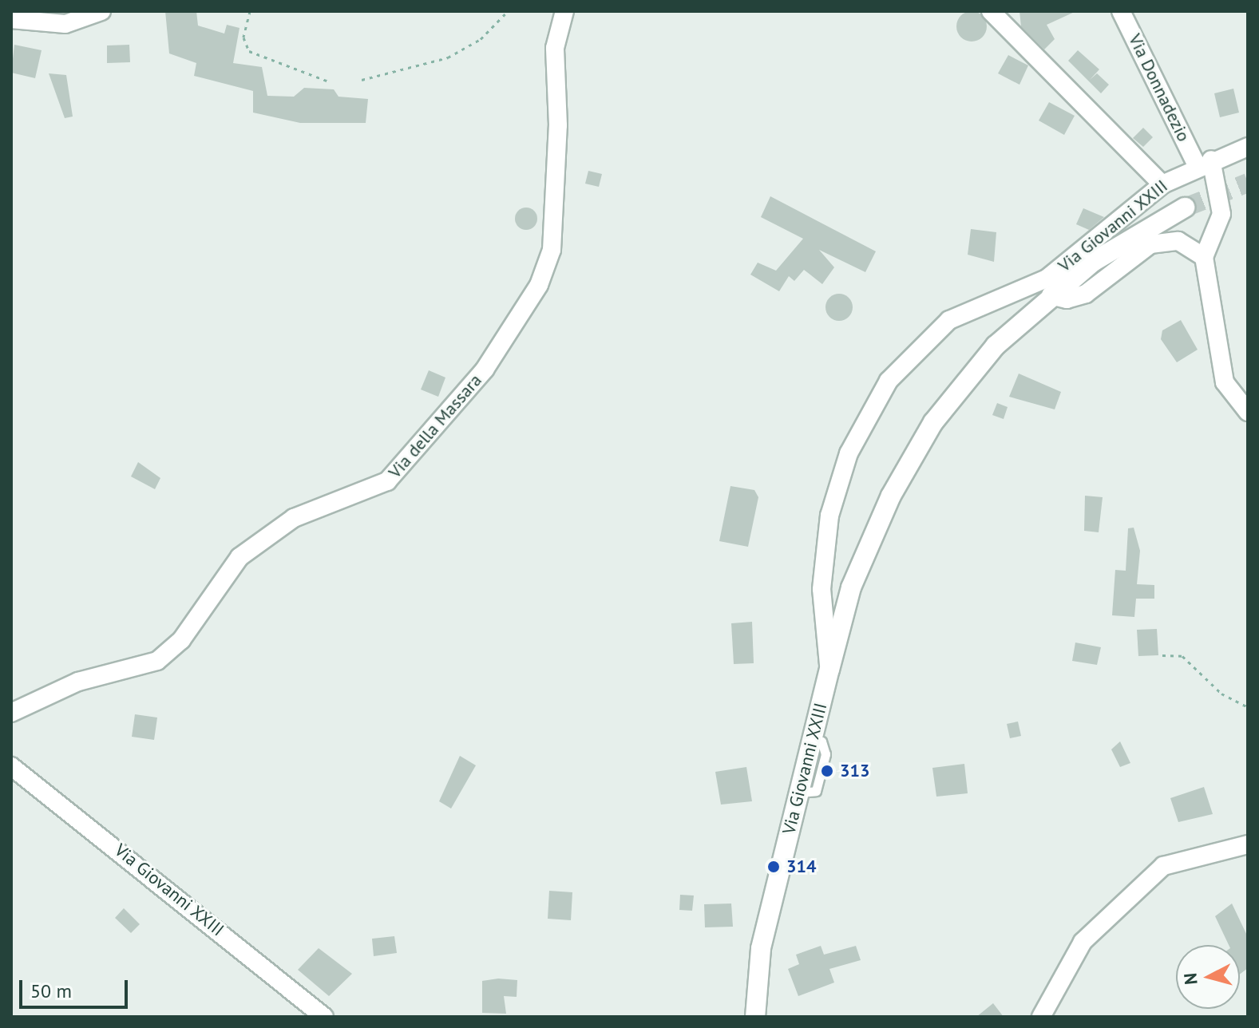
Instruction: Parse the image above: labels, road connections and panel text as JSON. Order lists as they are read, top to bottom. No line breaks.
{"streets":{"main road":["Via Giovanni XXIII"],"street":["Via Donnadezio","Via della Massara"]},"crossings":[["Via Donnadezio","Via Giovanni XXIII"]],"places":["313","314"],"scale_bar":"50 m","north":"left"}
